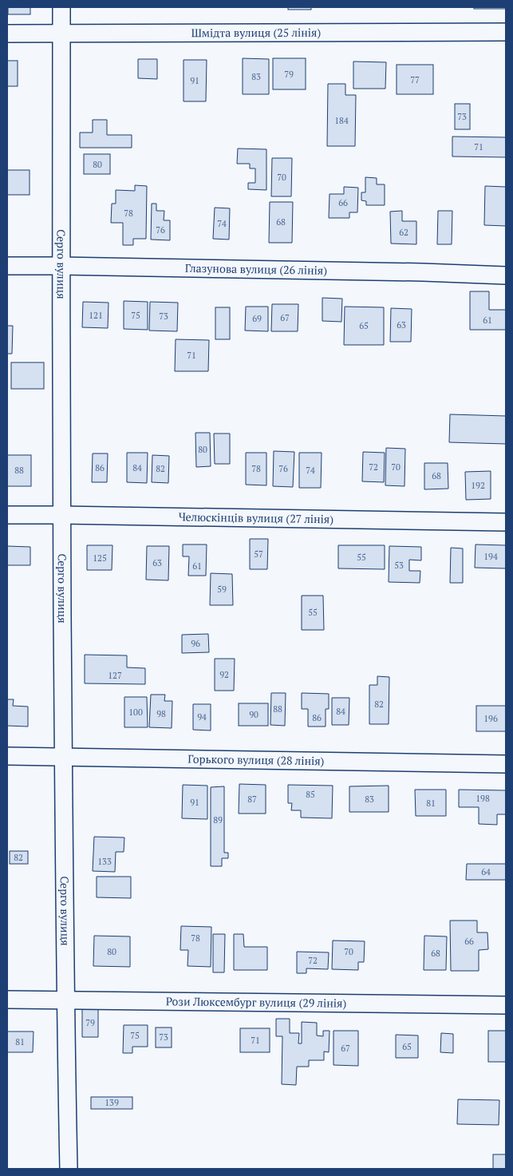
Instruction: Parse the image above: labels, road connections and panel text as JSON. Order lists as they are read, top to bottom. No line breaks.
{"streets":{"street":["Шмідта вулиця (25 лiнiя)","Серго вулиця","Глазунова вулиця (26 лiнiя)","Челюскінців вулиця (27 лiнiя)","Горького вулиця (28 лiнiя)","Рози Люксембург вулиця (29 лiнiя)"]},"crossings":[["Шмідта вулиця (25 лiнiя)","Серго вулиця"],["Серго вулиця","Глазунова вулиця (26 лiнiя)"],["Серго вулиця","Челюскінців вулиця (27 лiнiя)"],["Серго вулиця","Горького вулиця (28 лiнiя)"],["Серго вулиця","Рози Люксембург вулиця (29 лiнiя)"]],"house_numbers":["79","83","77","91","73","184","71","80","70","66","78","68","74","76","62","121","75","73","67","69","61","63","65","71","80","72","70","86","84","82","78","76","88","74","68","192","57","194","55","125","63","53","61","59","55","96","92","127","82","88","84","100","98","90","94","86","196","85","198","87","83","91","81","89","82","133","64","78","66","80","70","68","72","79","75","73","71","81","65","67","139"]}
